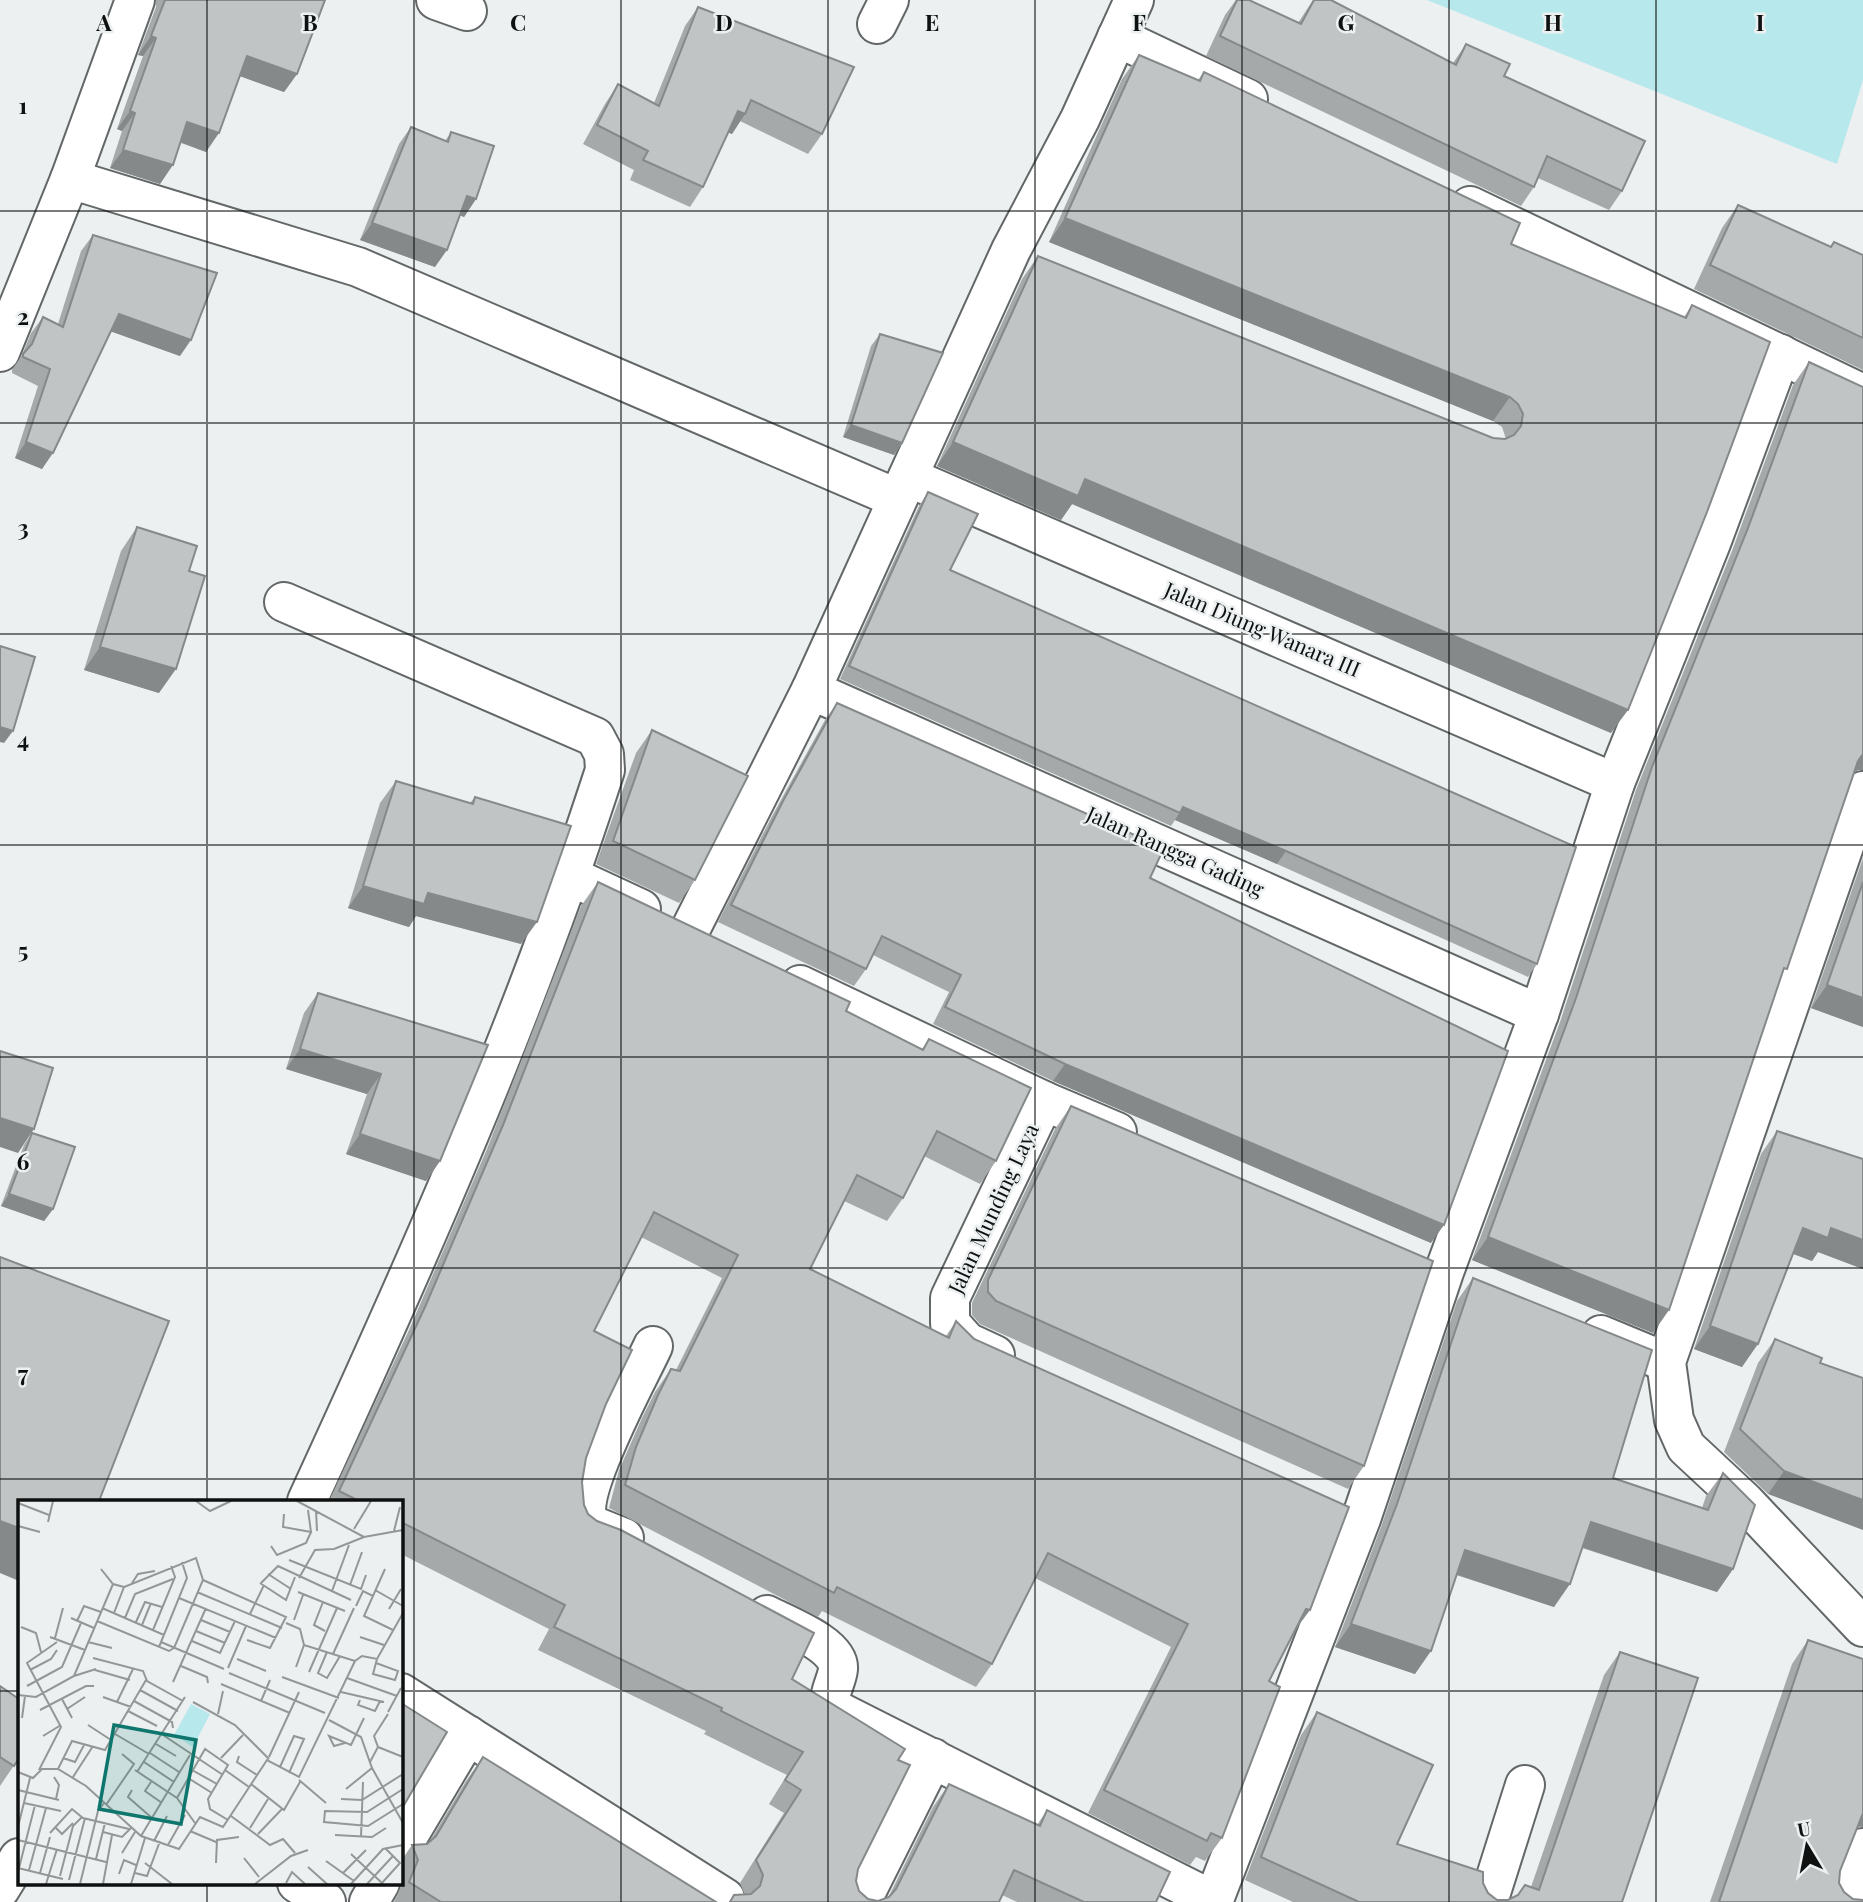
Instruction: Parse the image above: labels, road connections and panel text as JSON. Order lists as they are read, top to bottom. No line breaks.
{"streets":{"street":["Jalan Diung Wanara III","Jalan Rangga Gading","Jalan Munding Laya"]},"north":"top","grid":{"columns":["A","B","C","D","E","F","G","H","I"],"rows":["1","2","3","4","5","6","7"]}}
